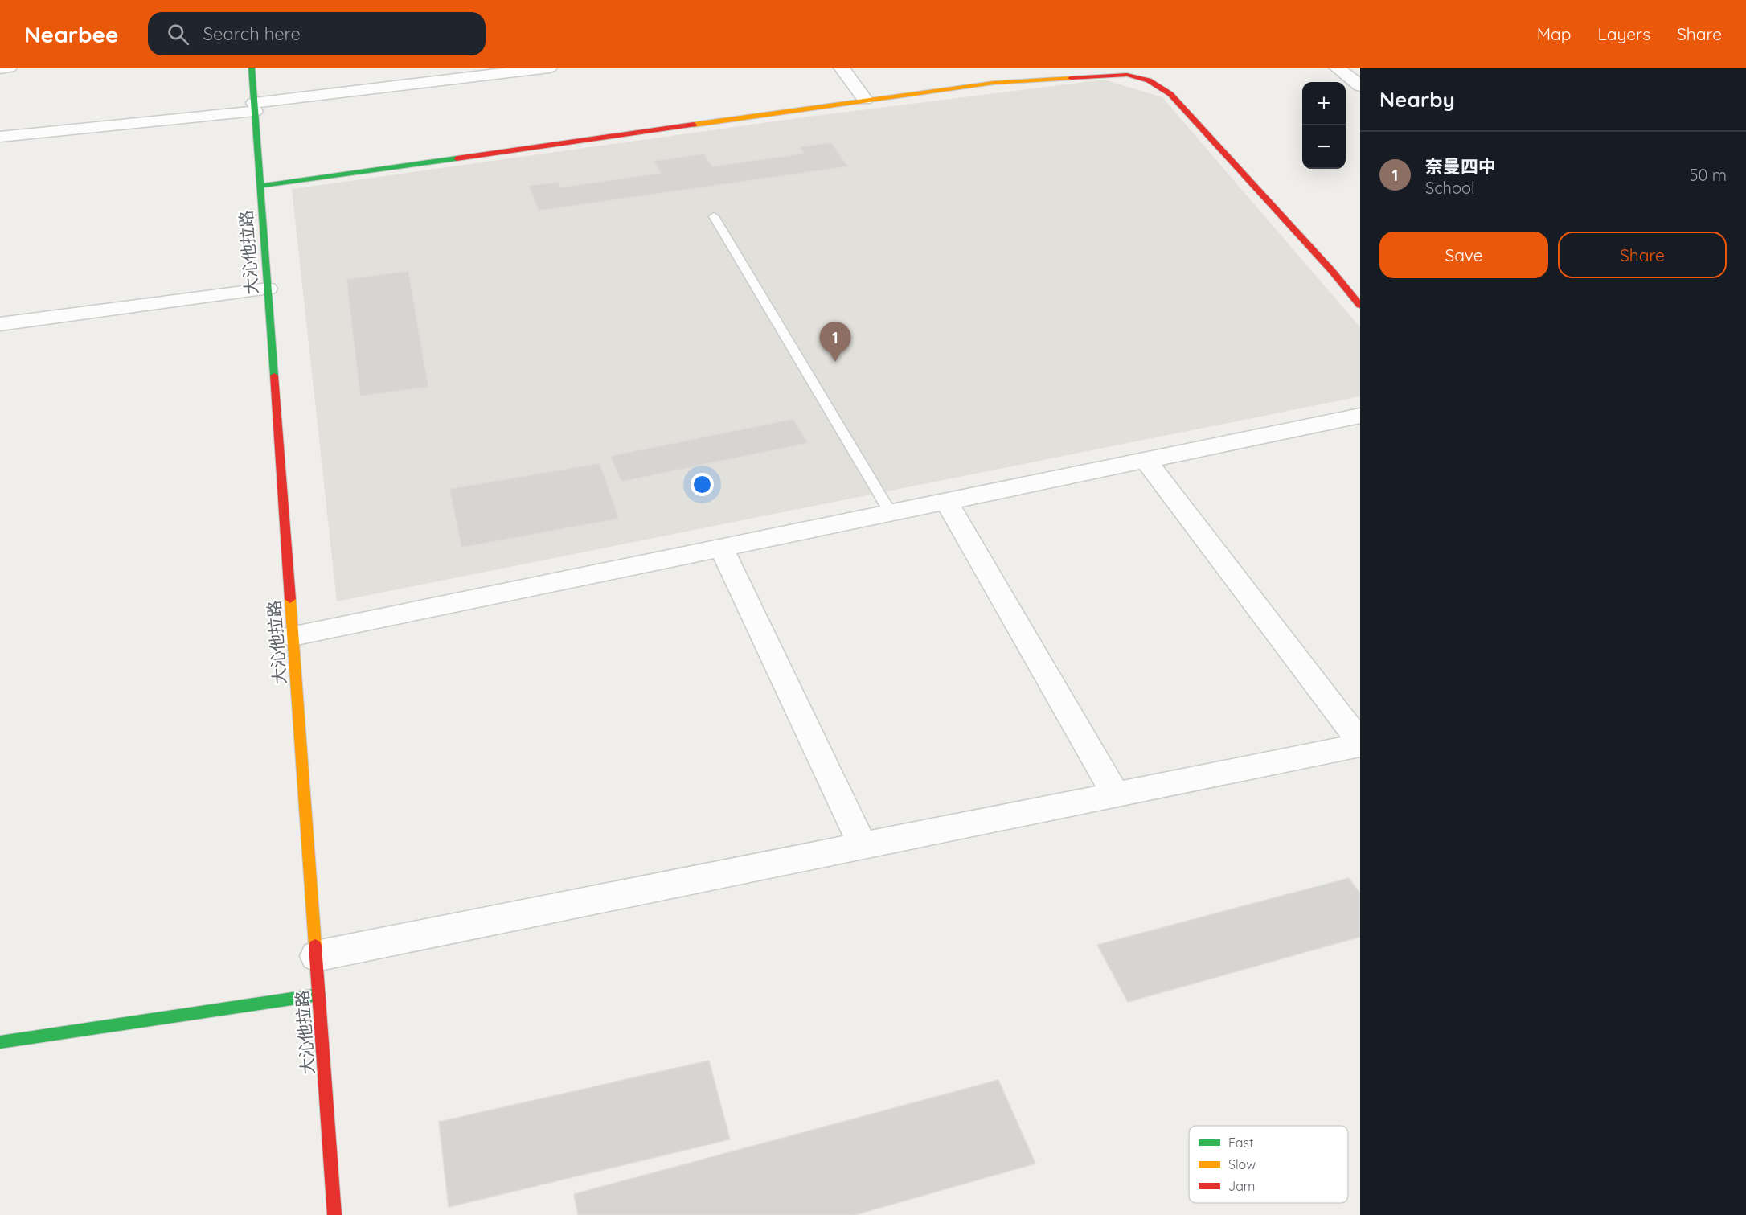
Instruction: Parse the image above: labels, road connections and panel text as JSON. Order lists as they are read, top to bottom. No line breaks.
{"streets":{"street":["大沁他拉路"]},"legend":["Fast","Slow","Jam"],"page":{"header":"Nearbee","search":"Search here","nav":["Map","Layers","Share"],"heading":"Nearby","map_buttons":["+","−"],"list":[{"mark":"1","name":"奈曼四中","note":"School","value":"50 m"}],"buttons":["Save","Share"],"pins":"1"}}
